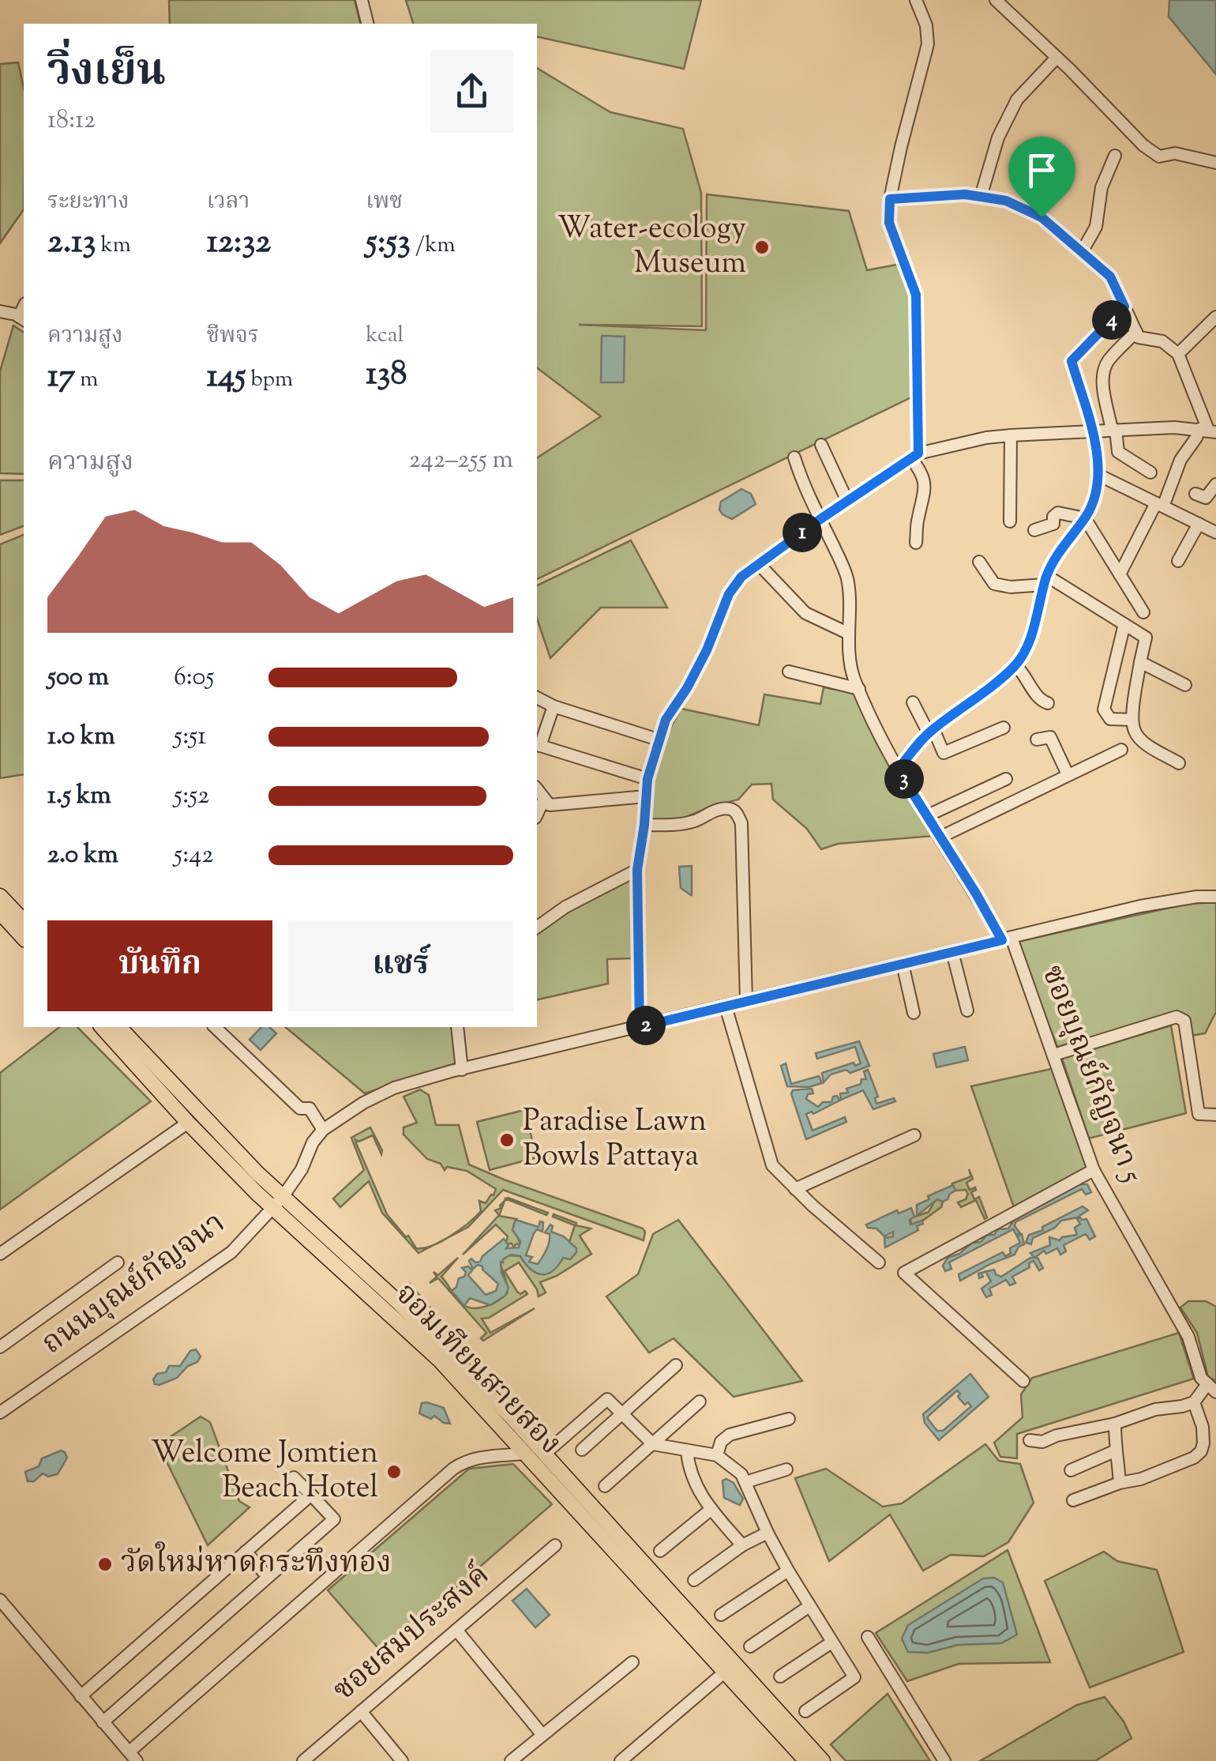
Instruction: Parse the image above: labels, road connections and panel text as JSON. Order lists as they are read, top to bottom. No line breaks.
{"streets":{"main road":["จอมเทียนสายสอง"],"street":["ซอยบุณย์กัญจนา 5","ถนนบุณย์กัญจนา","ซอยสมประสงค์"]},"crossings":[["ซอยบุณย์กัญจนา 5","ถนนบุณย์กัญจนา"],["ถนนบุณย์กัญจนา","จอมเทียนสายสอง"]],"places":["Water-ecology Museum","Paradise Lawn Bowls Pattaya","Welcome Jomtien Beach Hotel","วัดใหม่หาดกระทึงทอง"],"page":{"heading":["วิ่งเย็น","18:12"],"stats":[["ระยะทาง","2.13 km"],["เวลา","12:32"],["เพซ","5:53 /km"],["ความสูง","17 m"],["ชีพจร","145 bpm"],["kcal","138"]],"pins":["4","1","3","2"],"chart":["ความสูง","242–255 m"],"list":[{"name":"500 m","note":"6:05"},{"name":"1.0 km","note":"5:51"},{"name":"1.5 km","note":"5:52"},{"name":"2.0 km","note":"5:42"}],"buttons":["บันทึก","แชร์"]}}
